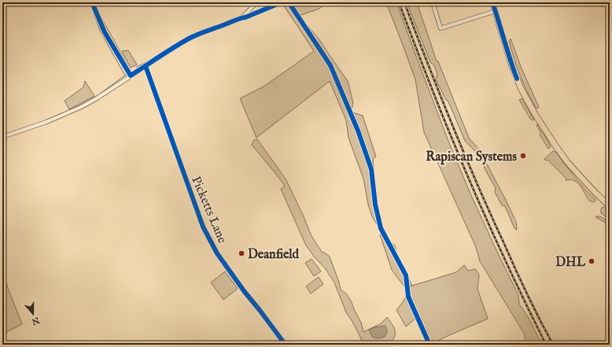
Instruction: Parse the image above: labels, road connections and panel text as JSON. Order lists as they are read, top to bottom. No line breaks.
{"streets":{"street":["Picketts Lane"]},"places":["Rapiscan Systems","Deanfield","DHL"],"north":"bottom"}
